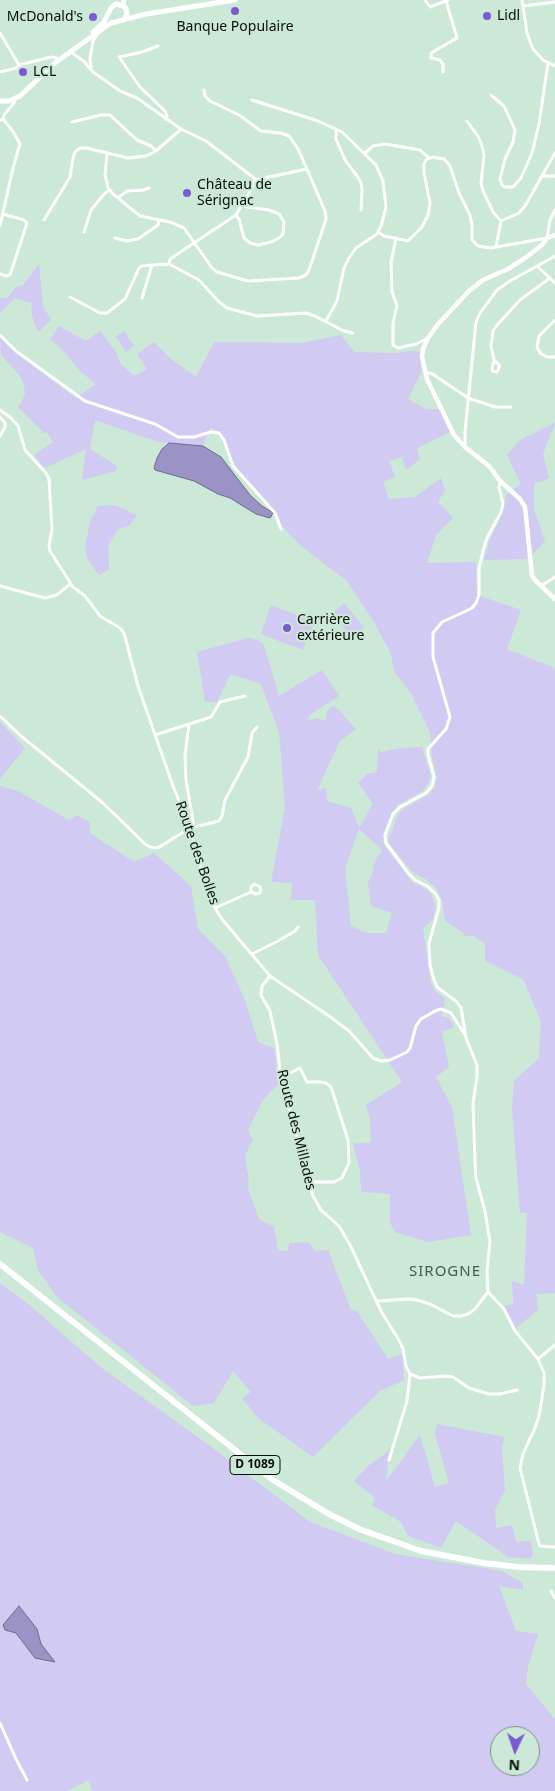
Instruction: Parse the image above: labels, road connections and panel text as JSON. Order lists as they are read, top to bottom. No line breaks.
{"streets":{"highway":["D 1089"],"street":["Route des Bolles","Route des Millades"]},"crossings":[["Route des Bolles","Route des Millades"]],"districts":["SIROGNE"],"places":["Banque Populaire","Lidl","McDonald's","LCL","Château de Sérignac","Carrière extérieure"],"north":"bottom"}
